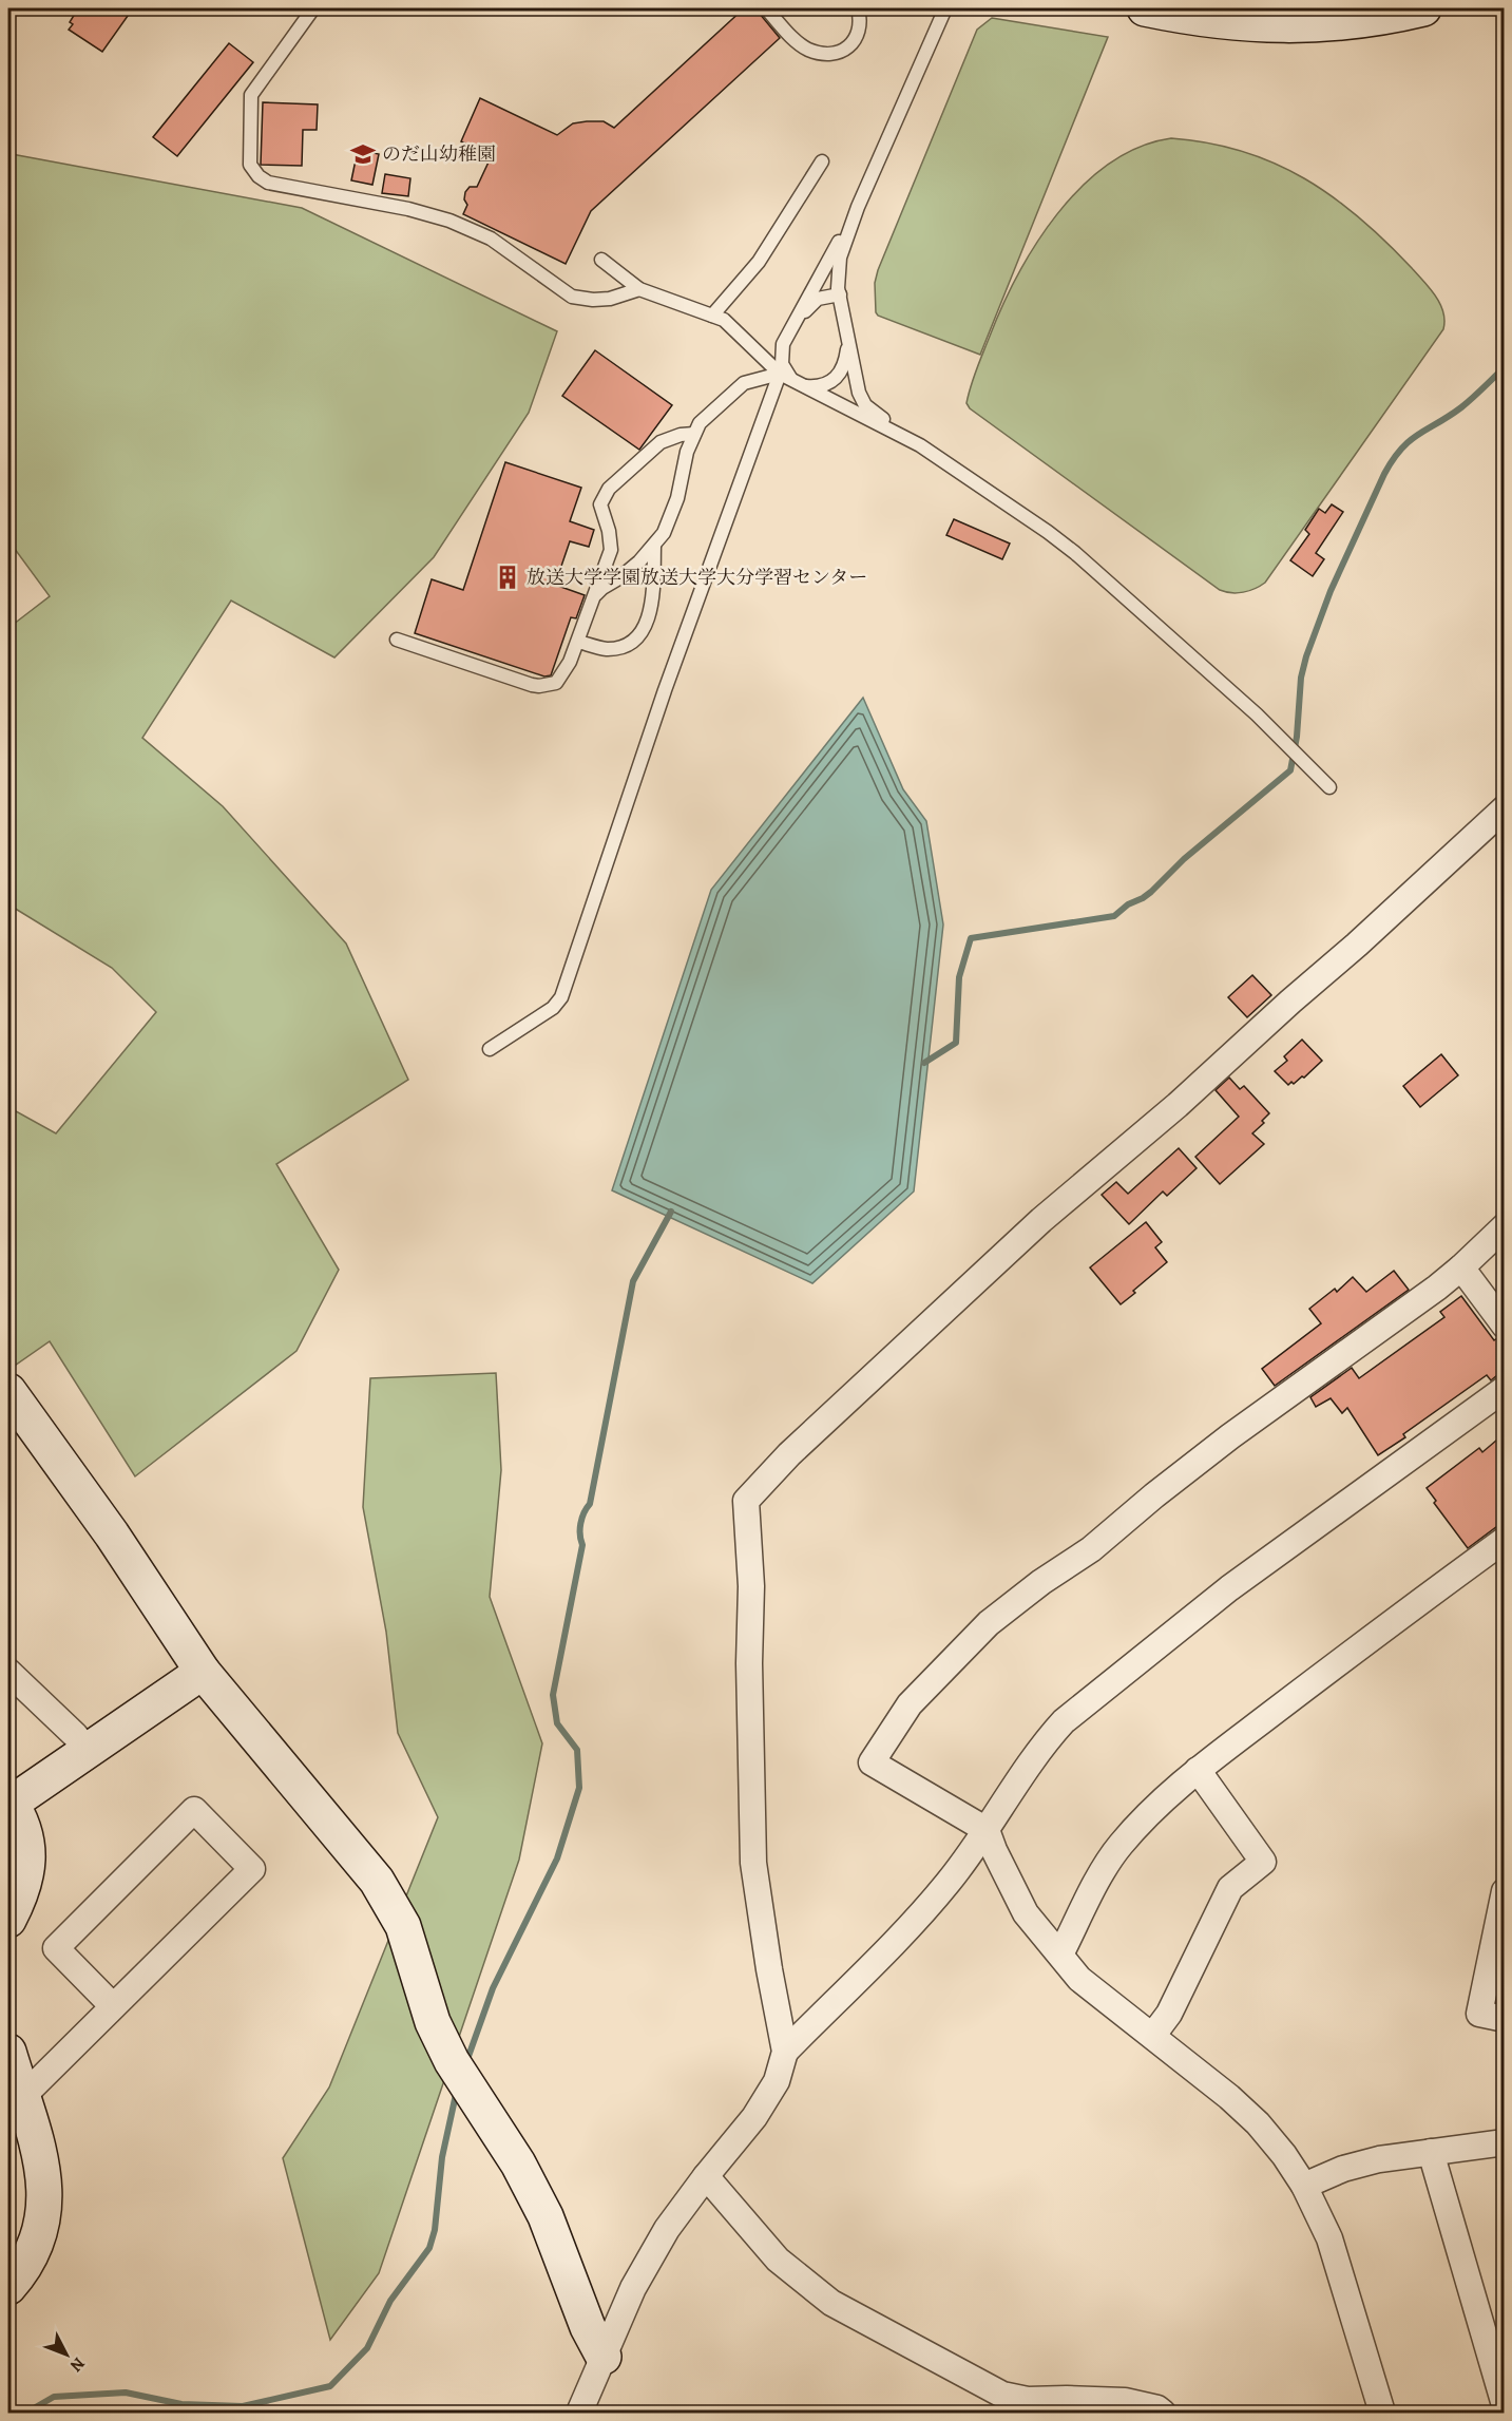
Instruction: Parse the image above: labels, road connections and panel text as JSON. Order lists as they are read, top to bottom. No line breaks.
{"places":{"school or university":["のだ山幼稚園"],"building":["放送大学学園放送大学大分学習センター"]},"north":"bottom right"}
